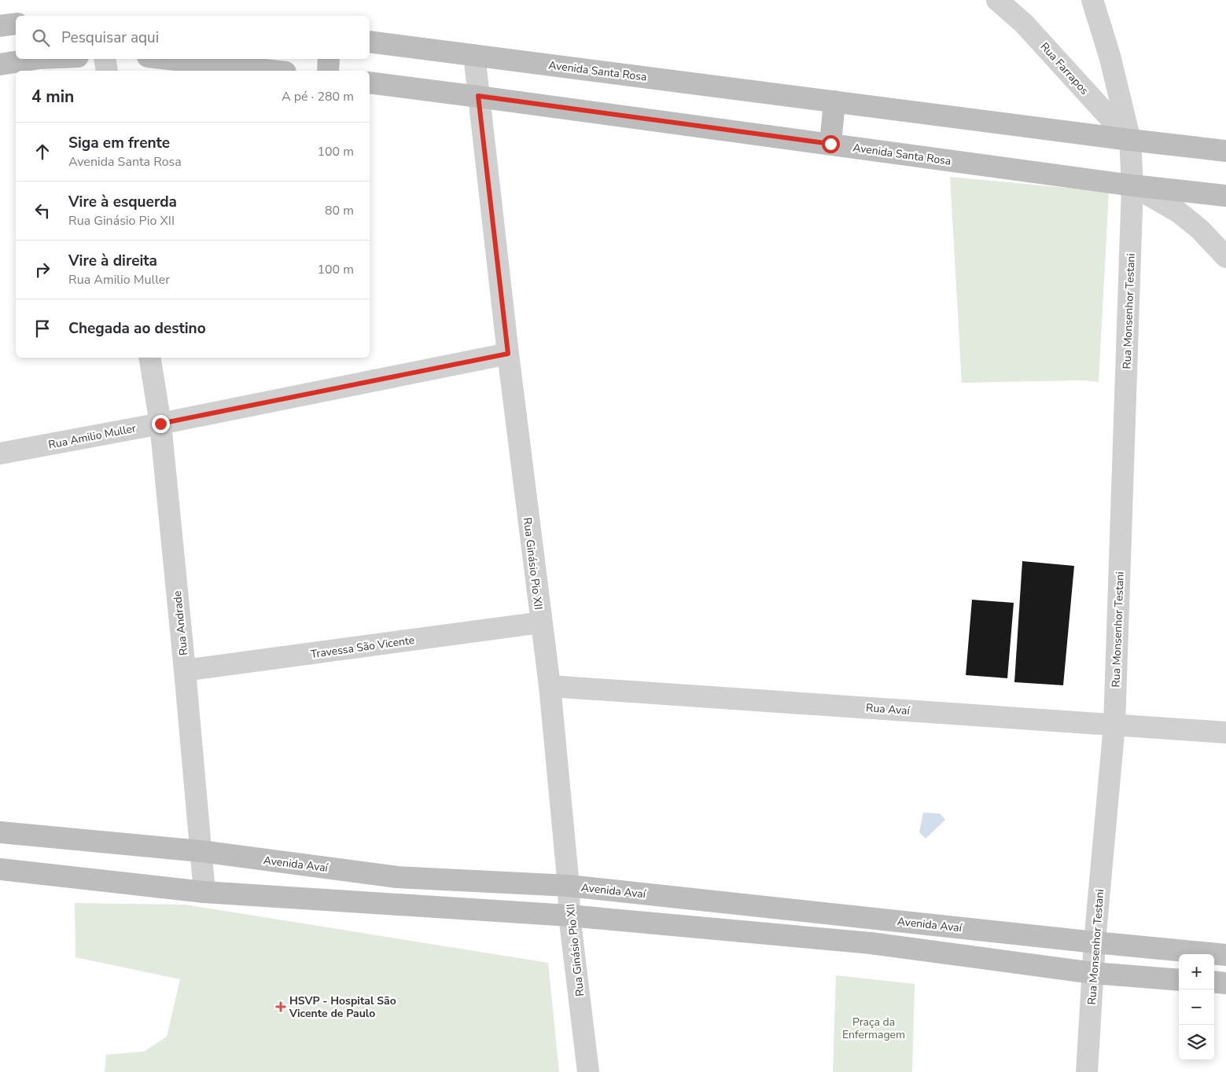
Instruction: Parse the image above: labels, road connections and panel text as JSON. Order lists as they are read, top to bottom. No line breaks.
{"streets":{"street":["Rua Farrapos","Avenida Santa Rosa","Rua Monsenhor Testani","Rua Amilio Muller","Rua Ginásio Pio XII","Rua Andrade","Travessa São Vicente","Rua Avaí","Avenida Avaí"]},"crossings":[["Rua Farrapos","Avenida Santa Rosa"],["Rua Farrapos","Rua Monsenhor Testani"],["Avenida Santa Rosa","Rua Monsenhor Testani"],["Avenida Santa Rosa","Rua Ginásio Pio XII"],["Rua Monsenhor Testani","Rua Avaí"],["Rua Monsenhor Testani","Avenida Avaí"],["Rua Amilio Muller","Rua Ginásio Pio XII"],["Rua Amilio Muller","Rua Andrade"],["Rua Ginásio Pio XII","Travessa São Vicente"],["Rua Ginásio Pio XII","Rua Avaí"],["Rua Ginásio Pio XII","Avenida Avaí"],["Rua Andrade","Travessa São Vicente"],["Rua Andrade","Avenida Avaí"]],"parks":["Praça da Enfermagem"],"places":{"health":["HSVP - Hospital São Vicente de Paulo"]},"page":{"search":"Pesquisar aqui","heading":["4 min","A pé · 280 m"],"list":[["Siga em frente","Avenida Santa Rosa","100 m"],["Vire à esquerda","Rua Ginásio Pio XII","80 m"],["Vire à direita","Rua Amilio Muller","100 m"],"Chegada ao destino"],"map_buttons":["+","−"]}}
